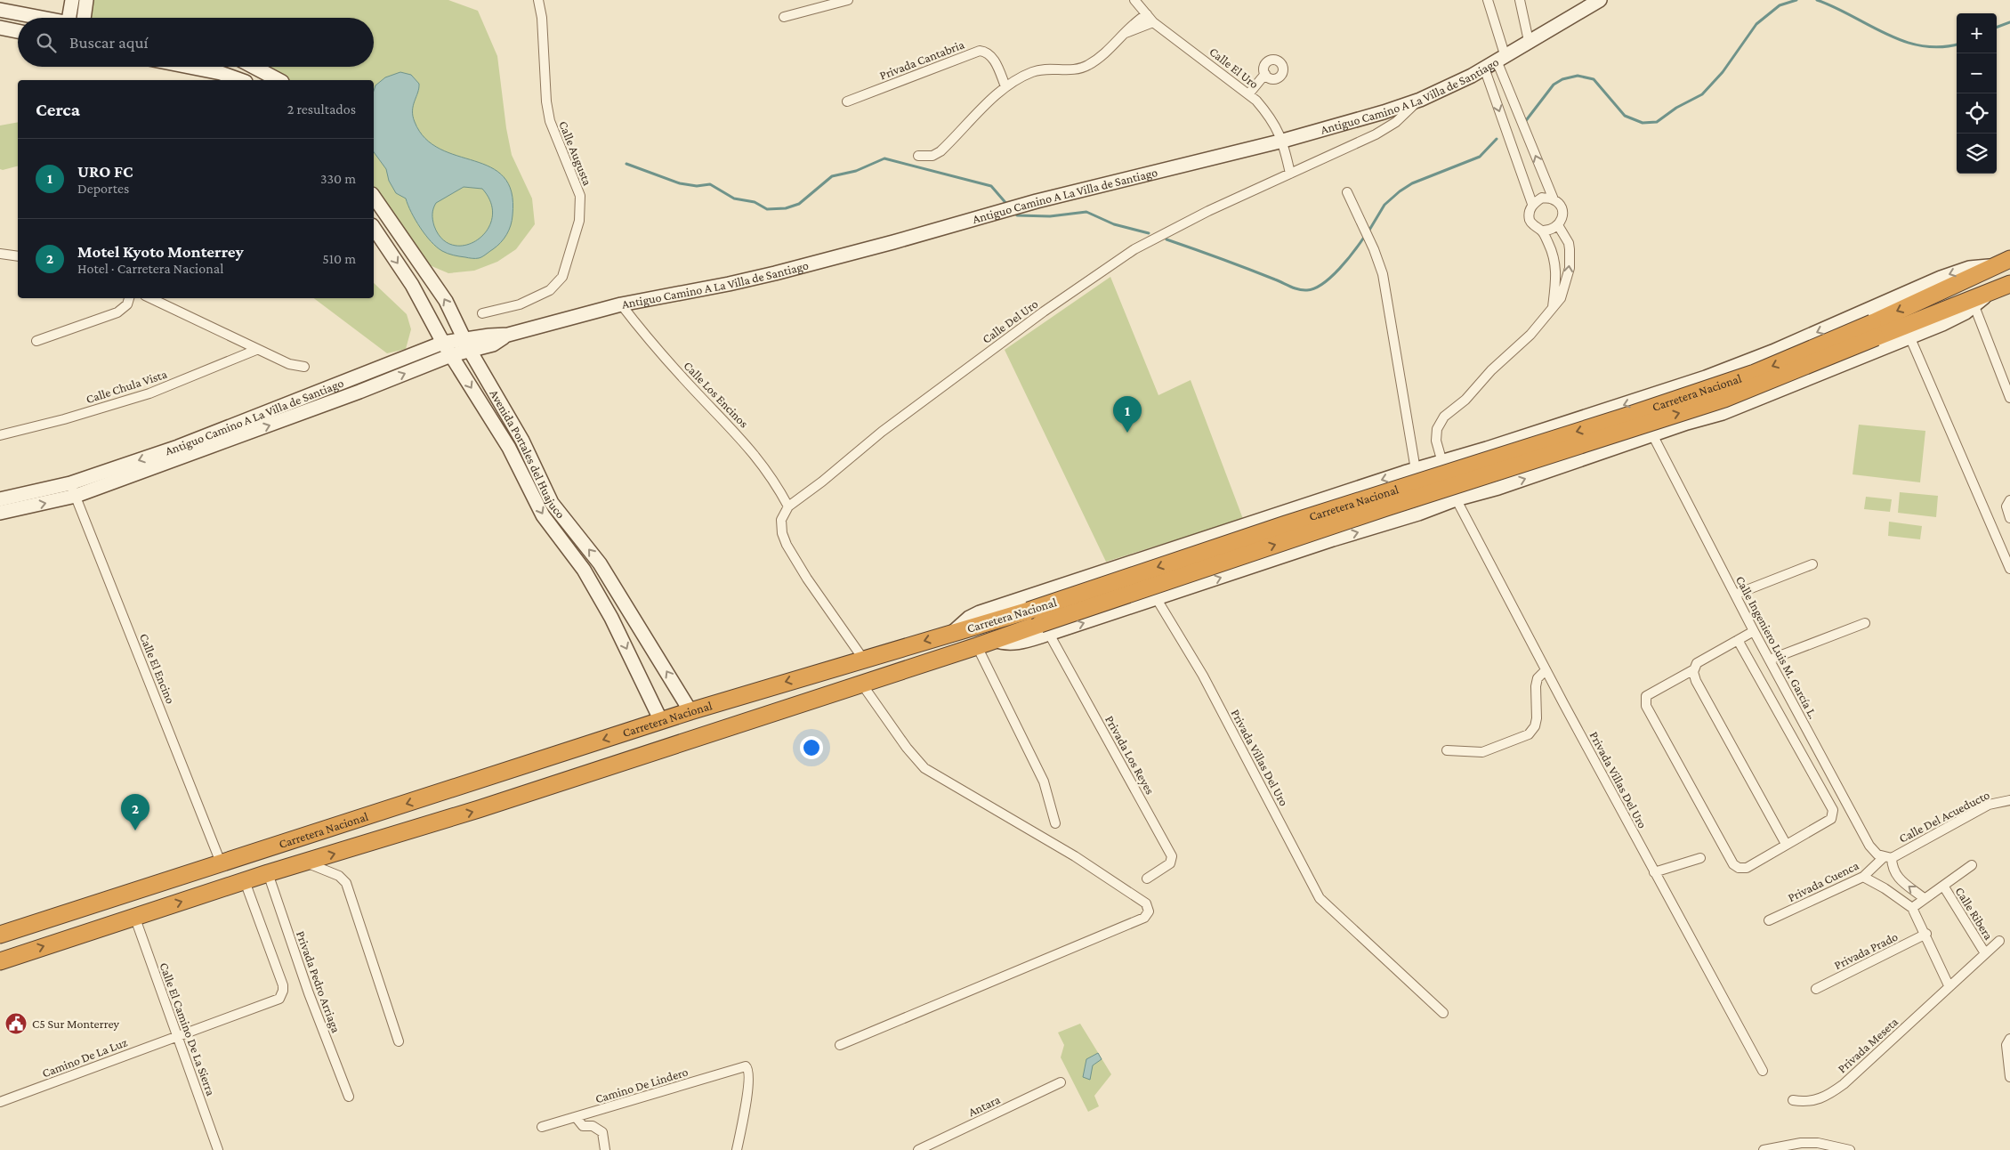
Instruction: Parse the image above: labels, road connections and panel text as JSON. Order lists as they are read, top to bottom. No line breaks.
{"streets":{"highway":["Carretera Nacional"],"street":["Privada Cantabria","Calle El Uro","Antiguo Camino A La Villa de Santiago","Calle Augusta","Calle Del Uro","Calle Chula Vista","Calle Los Encinos","Avenida Portales del Huajuco","Calle Ingeniero Luis M. García L.","Calle El Encino","Privada Los Reyes","Privada Villas Del Uro","Calle Del Acueducto","Privada Cuenca","Calle Ribera","Privada Prado","Privada Pedro Arriaga","Calle El Camino De La Sierra","Privada Meseta","Camino De La Luz","Camino De Lindero","Antara"]},"crossings":[["Calle El Uro","Antiguo Camino A La Villa de Santiago"],["Calle El Uro","Calle Del Uro"],["Antiguo Camino A La Villa de Santiago","Calle Del Uro"],["Antiguo Camino A La Villa de Santiago","Calle Los Encinos"],["Antiguo Camino A La Villa de Santiago","Avenida Portales del Huajuco"],["Antiguo Camino A La Villa de Santiago","Calle El Encino"],["Calle Del Uro","Calle Los Encinos"],["Carretera Nacional","Avenida Portales del Huajuco"],["Carretera Nacional","Calle El Encino"],["Carretera Nacional","Privada Los Reyes"],["Carretera Nacional","Privada Pedro Arriaga"],["Carretera Nacional","Calle El Camino De La Sierra"],["Carretera Nacional","Camino De La Luz"],["Calle Ingeniero Luis M. García L.","Calle Del Acueducto"],["Calle Ingeniero Luis M. García L.","Privada Cuenca"],["Calle Del Acueducto","Privada Cuenca"],["Calle Ribera","Privada Meseta"],["Calle El Camino De La Sierra","Camino De La Luz"]],"places":{"public building":["C5 Sur Monterrey"]},"page":{"map_buttons":["+","−"],"search":"Buscar aquí","heading":["Cerca","2 resultados"],"list":[{"mark":"1","name":"URO FC","note":"Deportes","value":"330 m"},{"mark":"2","name":"Motel Kyoto Monterrey","note":"Hotel · Carretera Nacional","value":"510 m"}],"pins":["1","2"]}}
